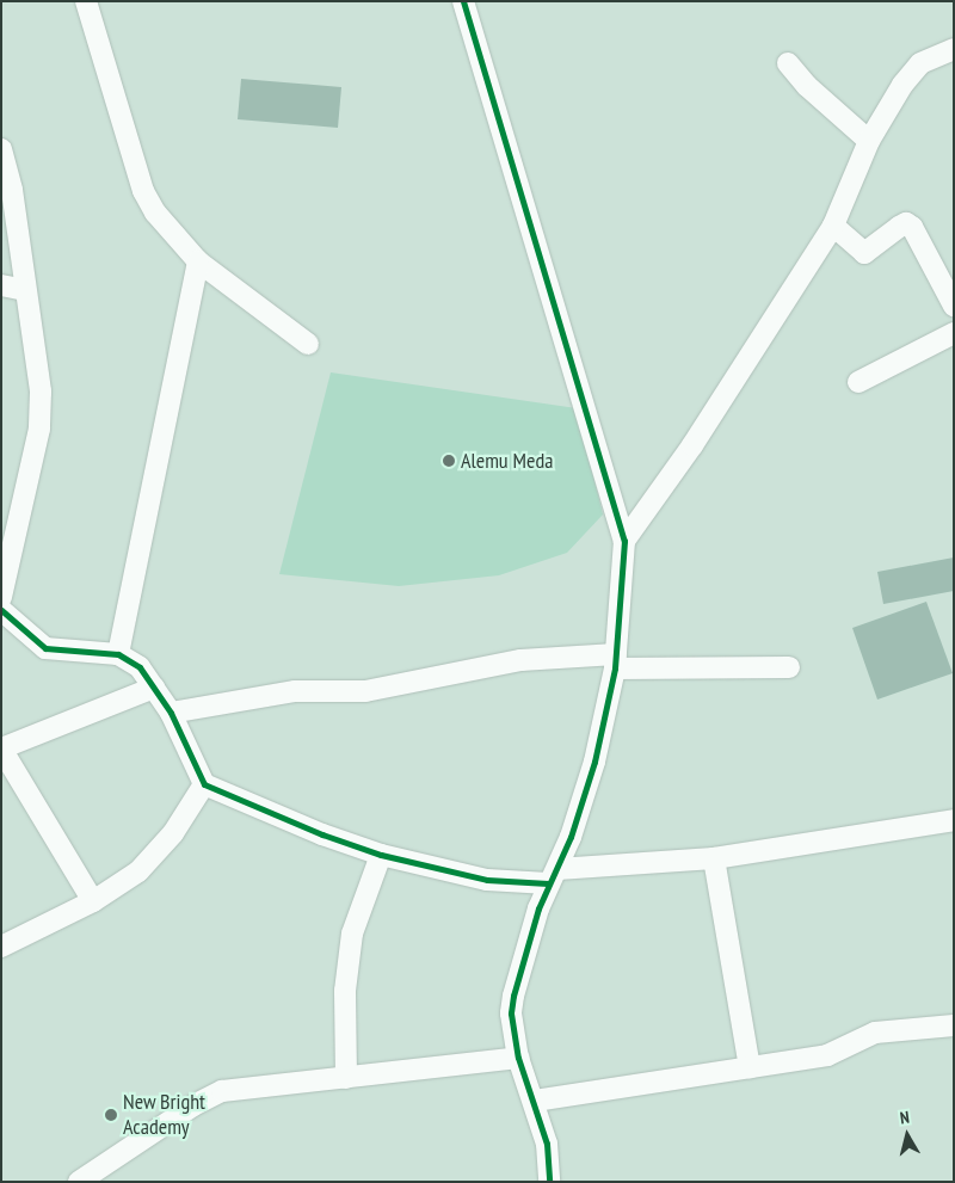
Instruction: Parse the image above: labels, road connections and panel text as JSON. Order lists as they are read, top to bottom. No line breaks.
{"places":["Alemu Meda","New Bright Academy"],"north":"top"}
